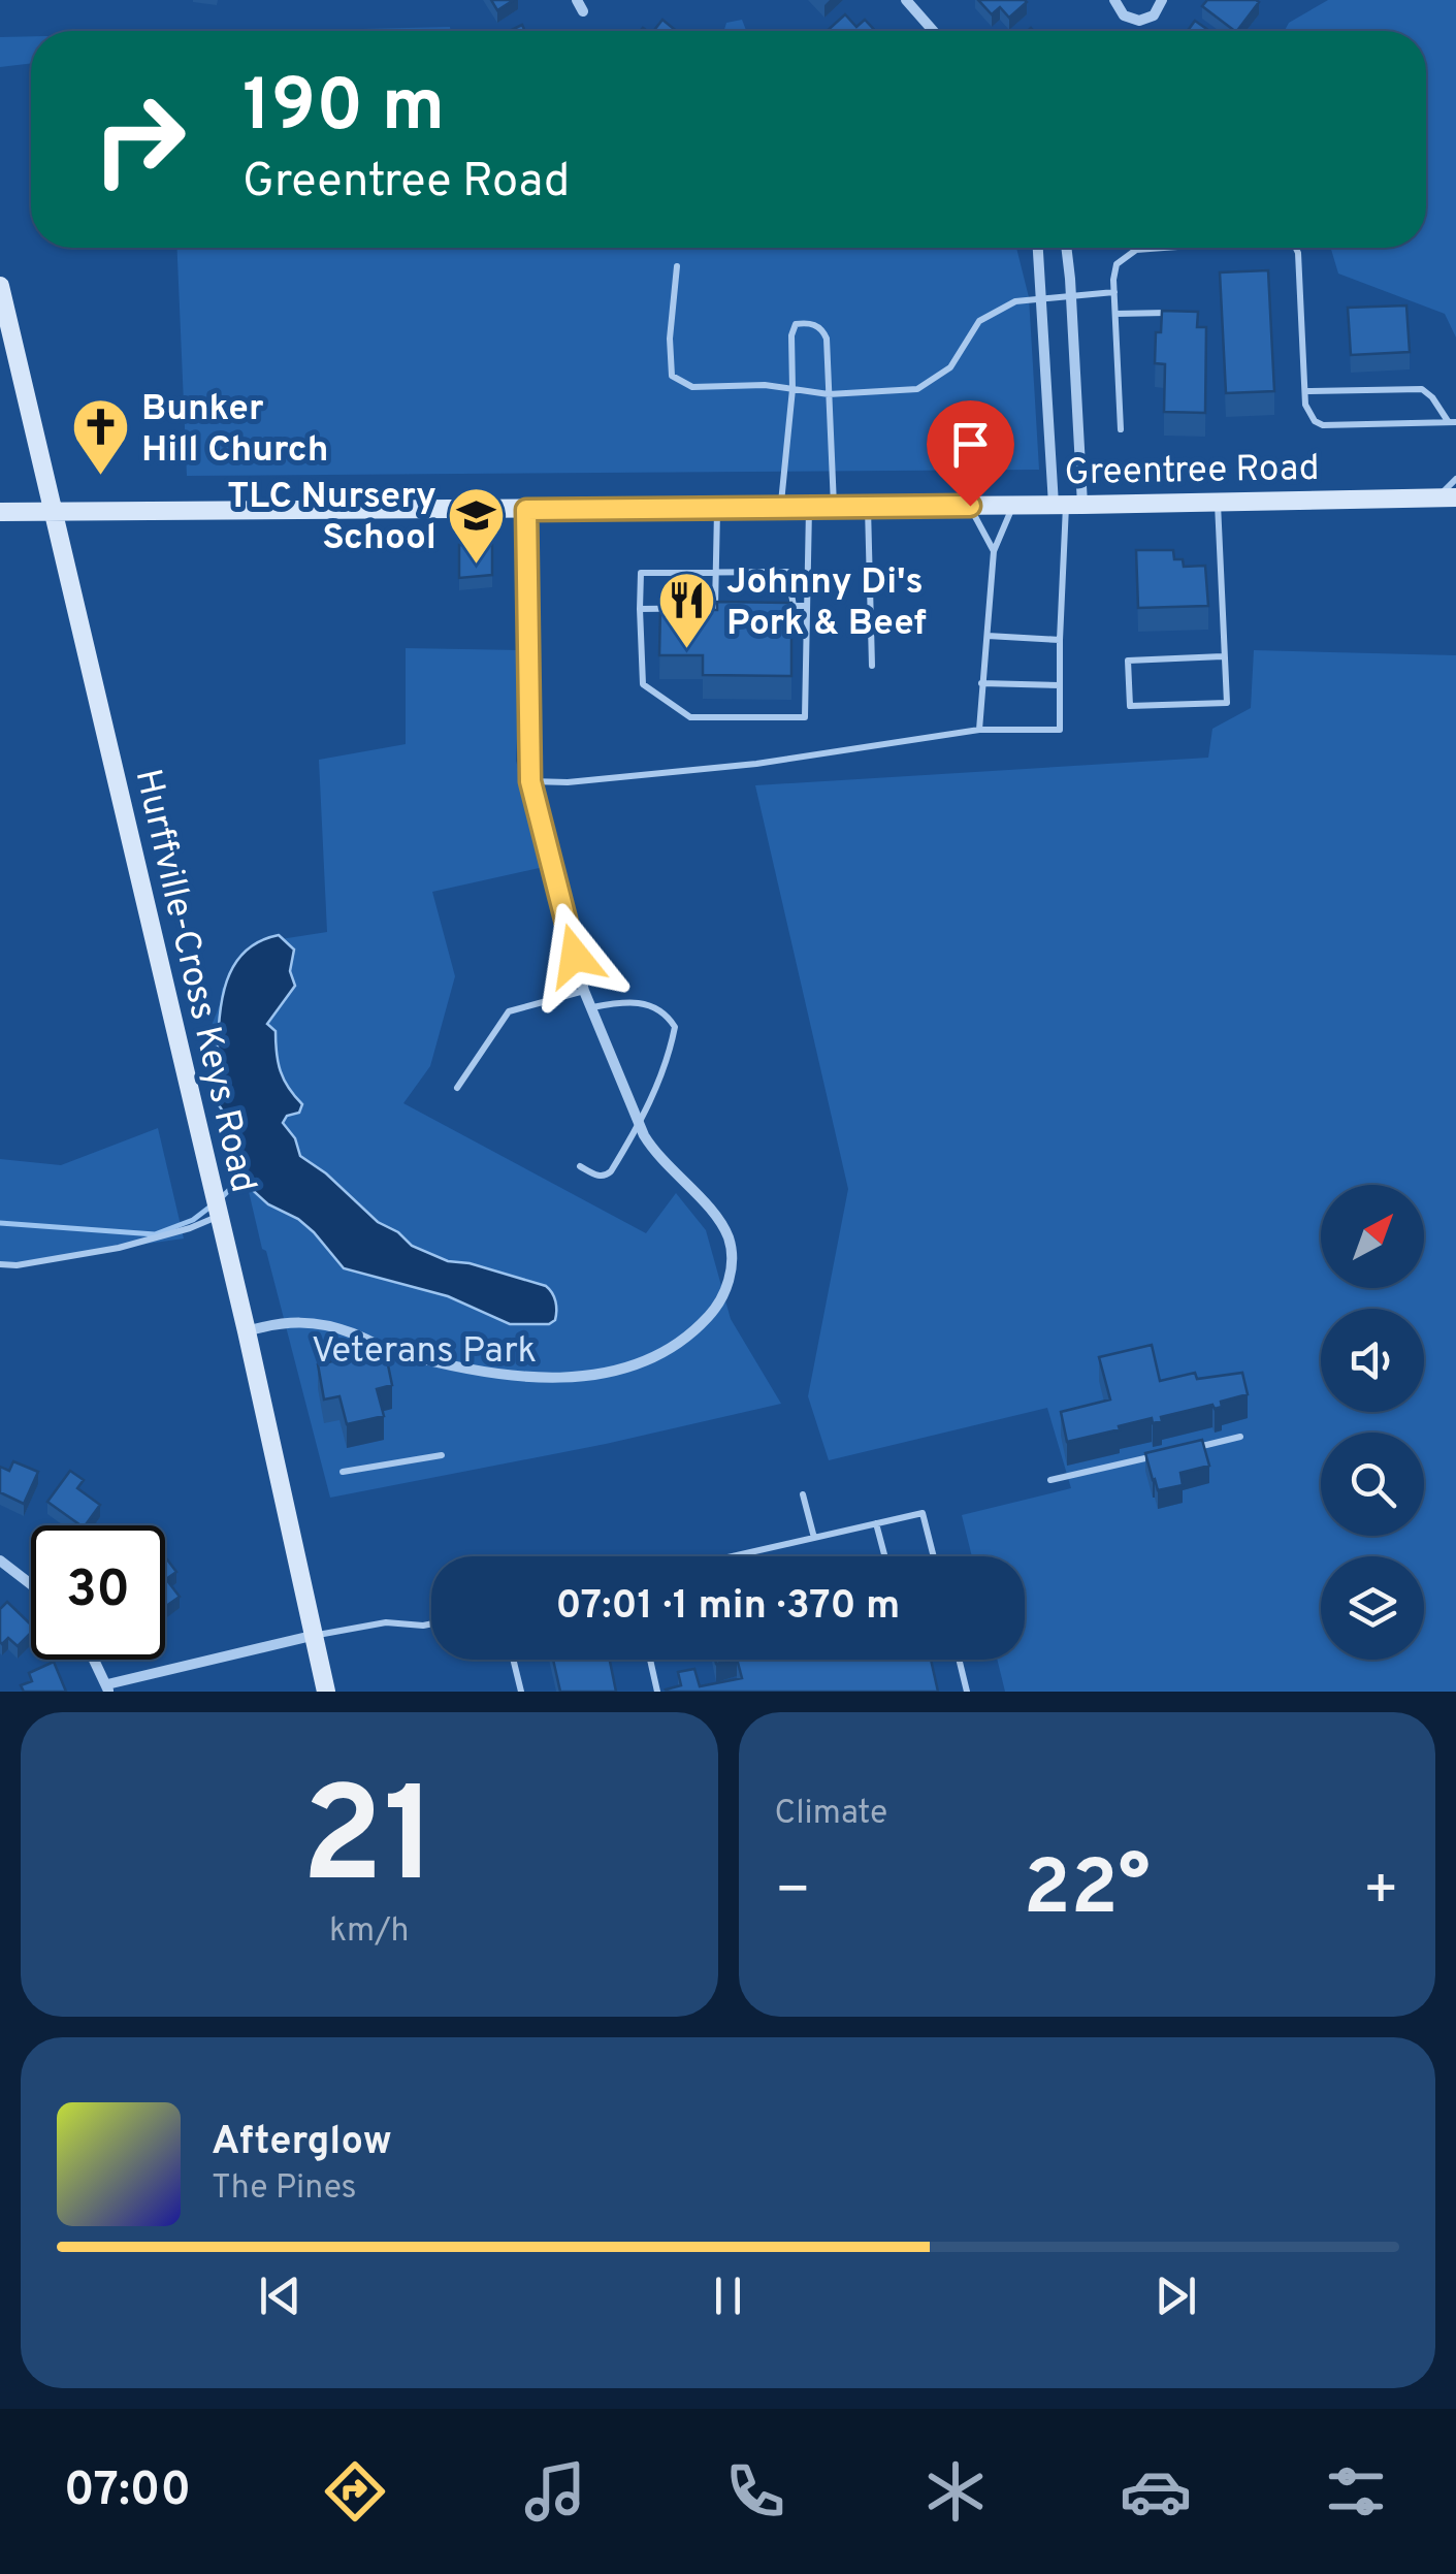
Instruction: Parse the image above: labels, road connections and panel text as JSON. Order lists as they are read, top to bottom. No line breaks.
{"streets":{"main road":["Greentree Road","Hurffville-Cross Keys Road"]},"crossings":[["Greentree Road","Hurffville-Cross Keys Road"]],"parks":["Veterans Park"],"places":{"church":["Bunker Hill Church"],"school or university":["TLC Nursery School"],"restaurant":["Johnny Di's Pork & Beef"]},"north":"top right","page":{"turn":["190 m","Greentree Road"],"limit":"30","trip":"07:01 · 1 min · 370 m","tile":[["21","km/h"],"Climate"],"heat":["−","22°","+"],"song":["Afterglow","The Pines"],"tabs":"07:00"}}
